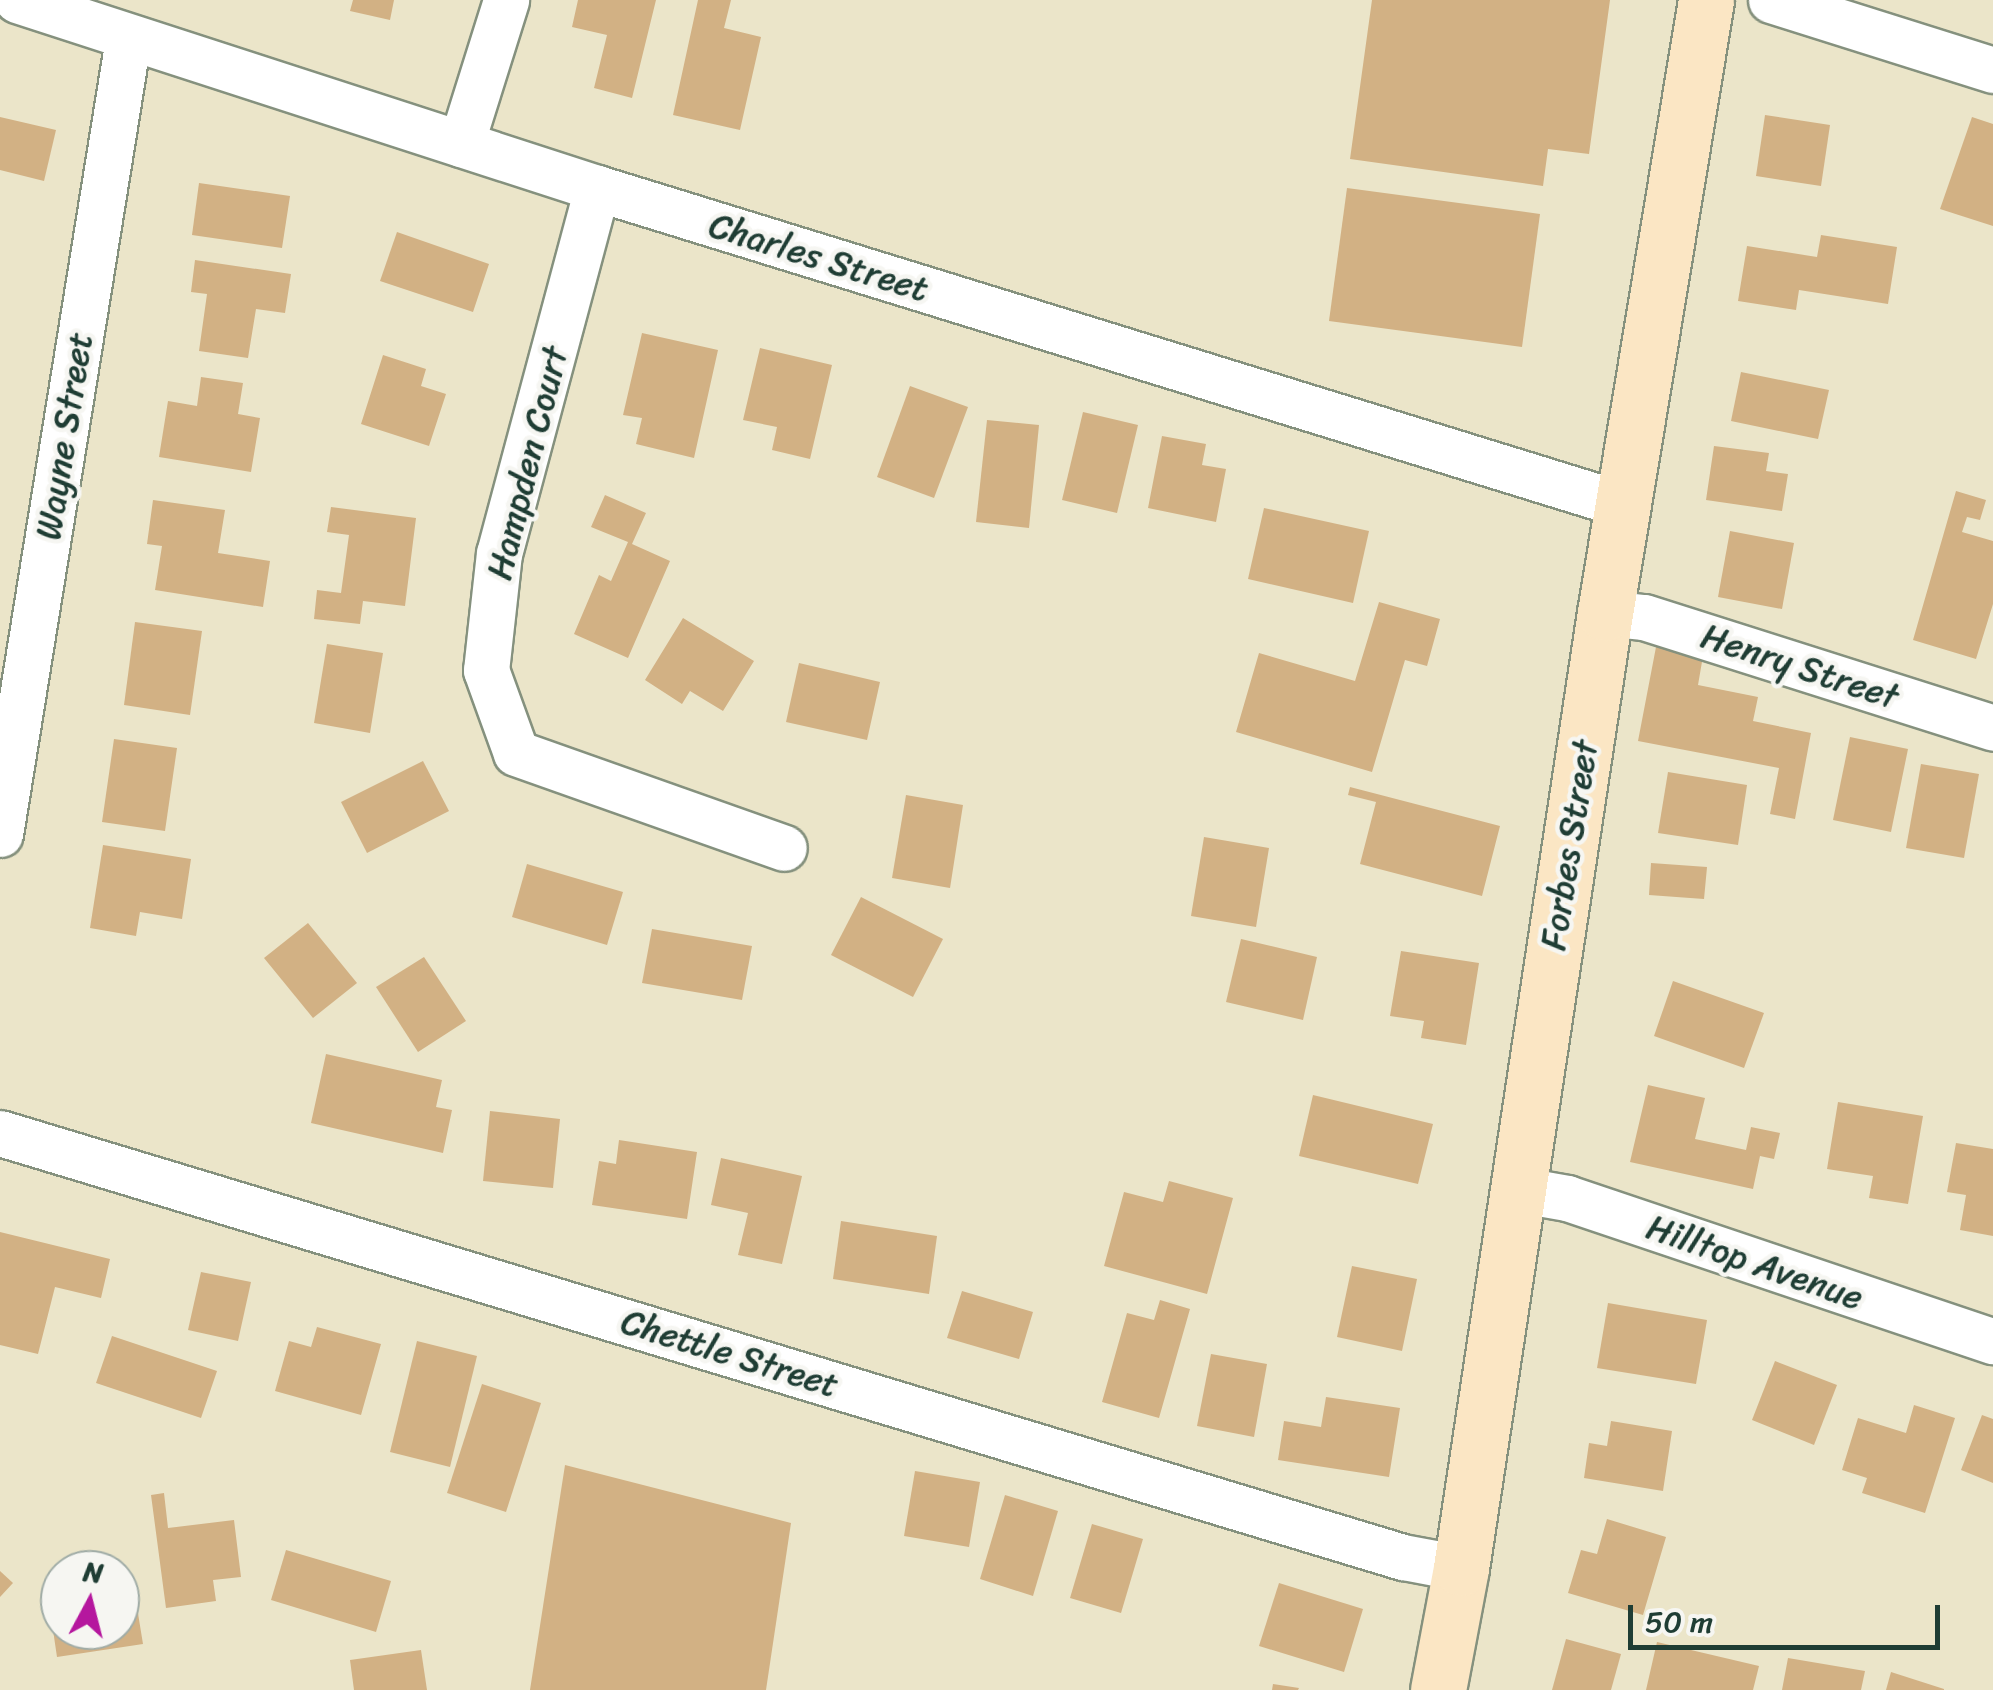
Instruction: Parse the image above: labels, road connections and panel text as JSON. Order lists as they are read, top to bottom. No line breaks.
{"streets":{"street":["Charles Street","Wayne Street","Hampden Court","Henry Street","Forbes Street","Hilltop Avenue","Chettle Street"]},"crossings":[["Charles Street","Wayne Street"],["Charles Street","Hampden Court"],["Charles Street","Forbes Street"],["Henry Street","Forbes Street"],["Forbes Street","Hilltop Avenue"],["Forbes Street","Chettle Street"]],"scale_bar":"50 m","north":"top"}
